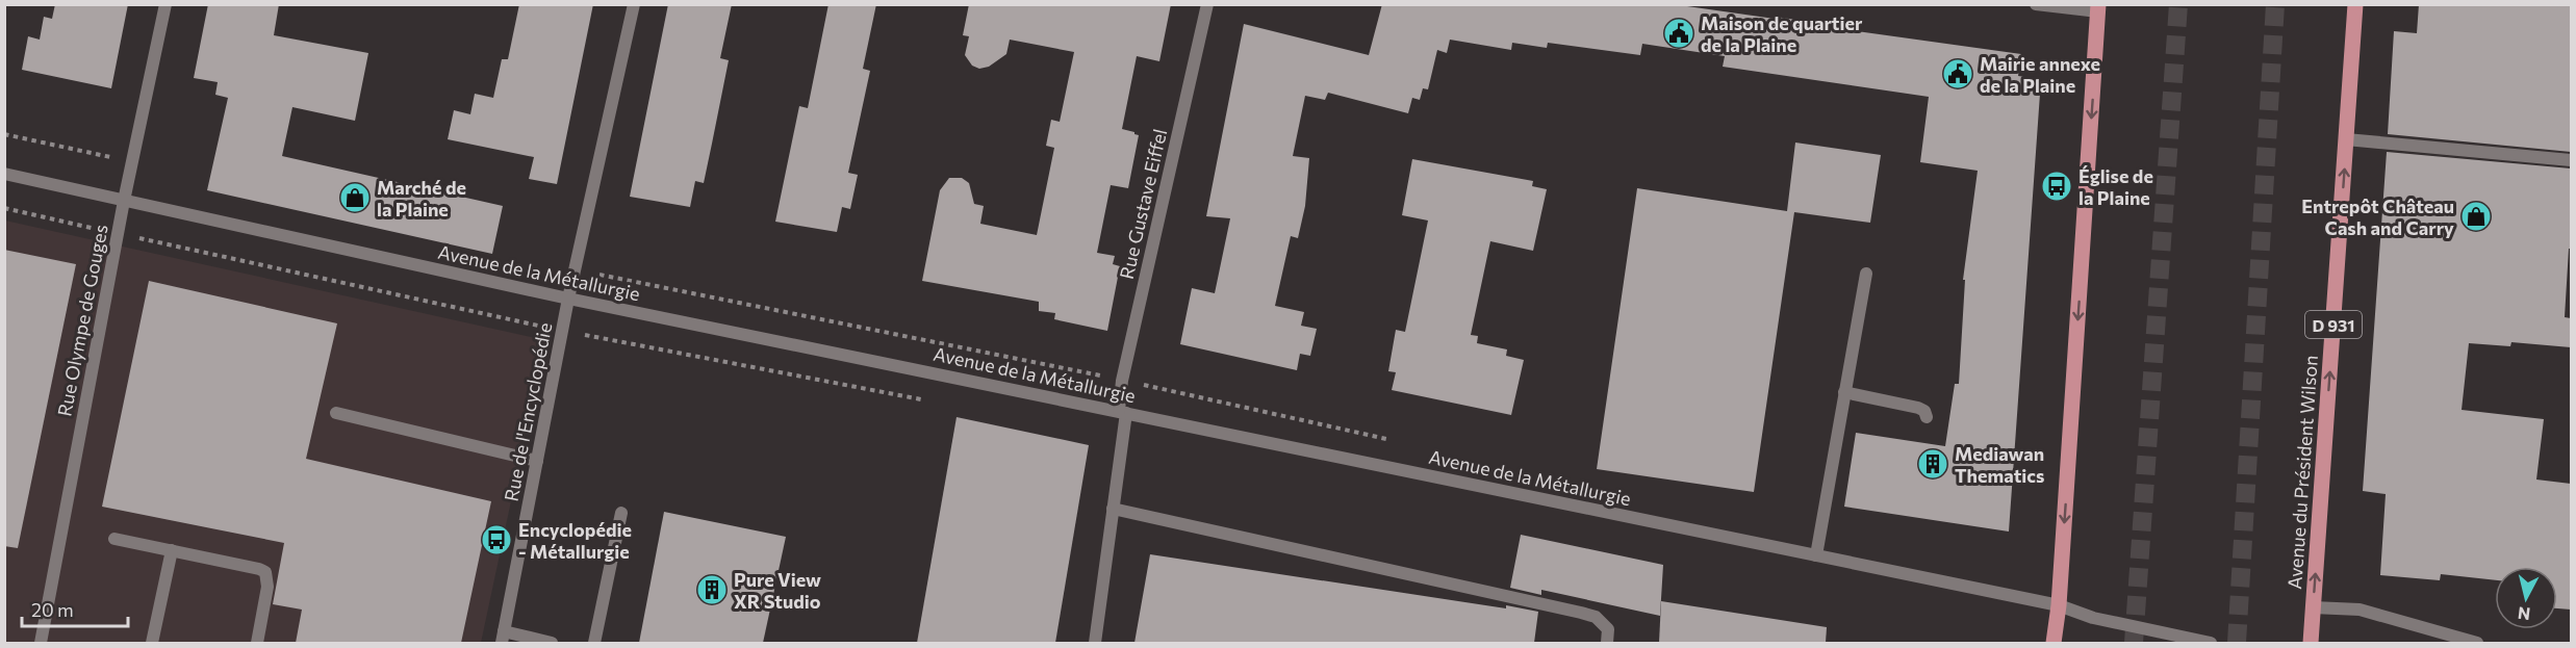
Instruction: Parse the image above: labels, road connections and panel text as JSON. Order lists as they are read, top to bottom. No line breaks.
{"streets":{"main road":["D 931","Avenue du Président Wilson"],"street":["Rue Gustave Eiffel","Avenue de la Métallurgie","Rue Olympe de Gouges","Rue de l'Encyclopédie"]},"crossings":[["Rue Gustave Eiffel","Avenue de la Métallurgie"],["Avenue de la Métallurgie","Rue Olympe de Gouges"],["Avenue de la Métallurgie","Rue de l'Encyclopédie"]],"one_way":["Avenue du Président Wilson"],"places":{"public building":["Maison de quartier de la Plaine","Mairie annexe de la Plaine"],"bus stop":["Église de la Plaine","Encyclopédie - Métallurgie"],"shop":["Marché de la Plaine","Entrepôt Château Cash and Carry"],"building":["Mediawan Thematics","Pure View XR Studio"]},"scale_bar":"20 m","north":"bottom"}
